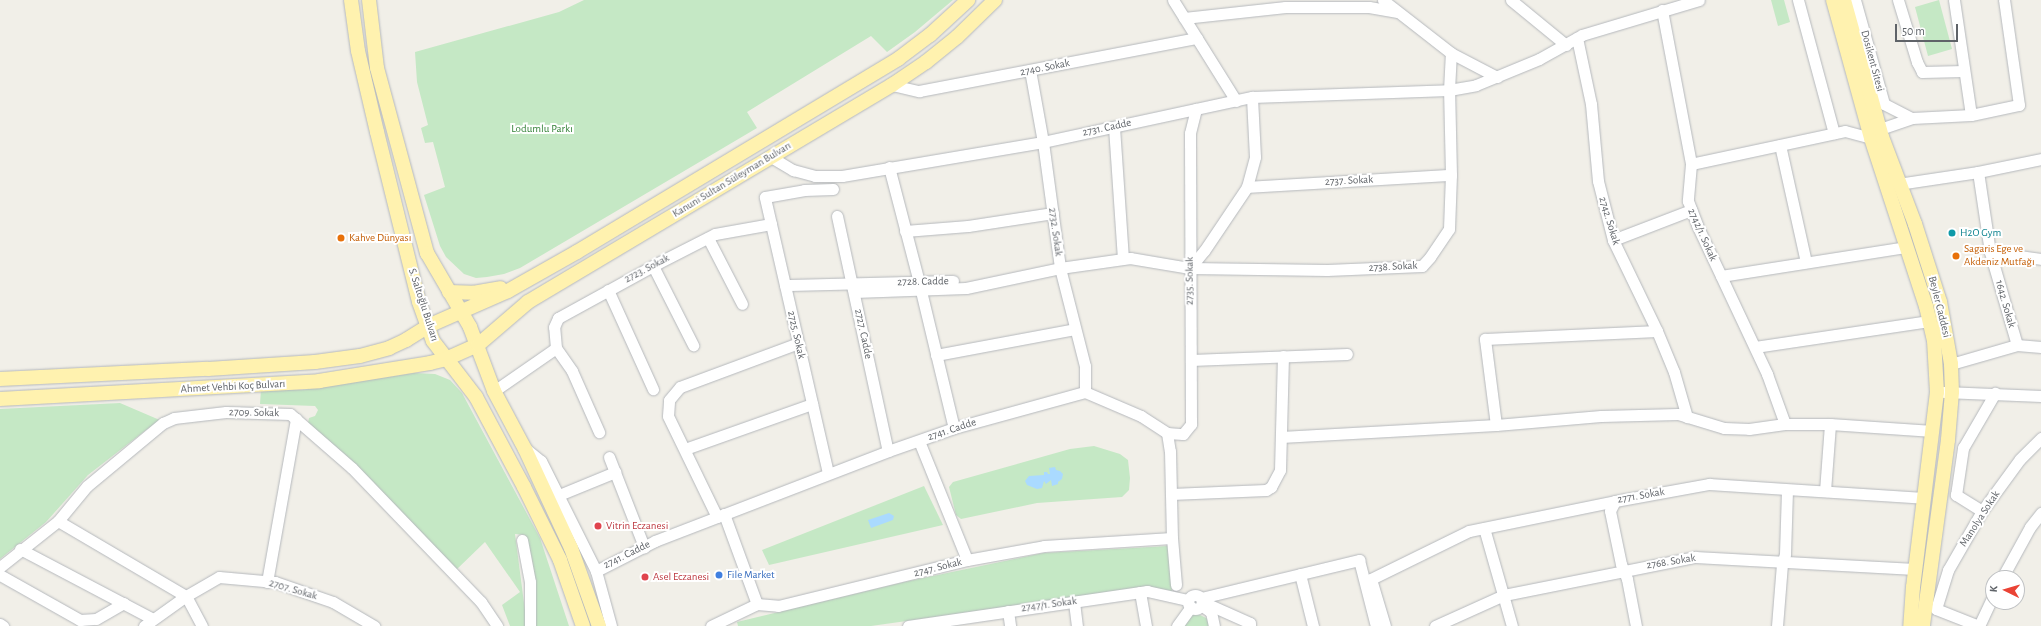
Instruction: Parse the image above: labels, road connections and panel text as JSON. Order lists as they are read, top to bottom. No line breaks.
{"streets":{"main road":["Kanuni Sultan Süleyman Bulvarı","S. Saltoğlu Bulvarı","Beyler Caddesi","Ahmet Vehbi Koç Bulvarı"],"street":["Dosikent Sitesi","2740. Sokak","2731. Cadde","2737. Sokak","2742. Sokak","2732. Sokak","2742/1. Sokak","2738. Sokak","2723. Sokak","2735. Sokak","2728. Cadde","1642. Sokak","2727. Cadde","2725. Sokak","2709. Sokak","2741. Cadde","2771. Sokak","Manolya Sokak","2768. Sokak","2747. Sokak","2707. Sokak","2747/1. Sokak"]},"crossings":[["2740. Sokak","Kanuni Sultan Süleyman Bulvarı"],["2740. Sokak","2732. Sokak"],["2731. Cadde","Kanuni Sultan Süleyman Bulvarı"],["2731. Cadde","2742. Sokak"],["2731. Cadde","2732. Sokak"],["2731. Cadde","2742/1. Sokak"],["2731. Cadde","2738. Sokak"],["2731. Cadde","2735. Sokak"],["Kanuni Sultan Süleyman Bulvarı","S. Saltoğlu Bulvarı"],["Kanuni Sultan Süleyman Bulvarı","Ahmet Vehbi Koç Bulvarı"],["2737. Sokak","2738. Sokak"],["2732. Sokak","2728. Cadde"],["2732. Sokak","2741. Cadde"],["2738. Sokak","2735. Sokak"],["2738. Sokak","2728. Cadde"],["2723. Sokak","2725. Sokak"],["2735. Sokak","2728. Cadde"],["2728. Cadde","2727. Cadde"],["2728. Cadde","2725. Sokak"],["S. Saltoğlu Bulvarı","Ahmet Vehbi Koç Bulvarı"],["Beyler Caddesi","2771. Sokak"],["Beyler Caddesi","2768. Sokak"],["2727. Cadde","2741. Cadde"],["2725. Sokak","2741. Cadde"]],"parks":["Lodumlu Parkı"],"places":["H2O Gym","Kahve Dünyası","Sagaris Ege ve Akdeniz Mutfağı","Vitrin Eczanesi","File Market","Asel Eczanesi"],"scale_bar":"50 m","north":"left"}
